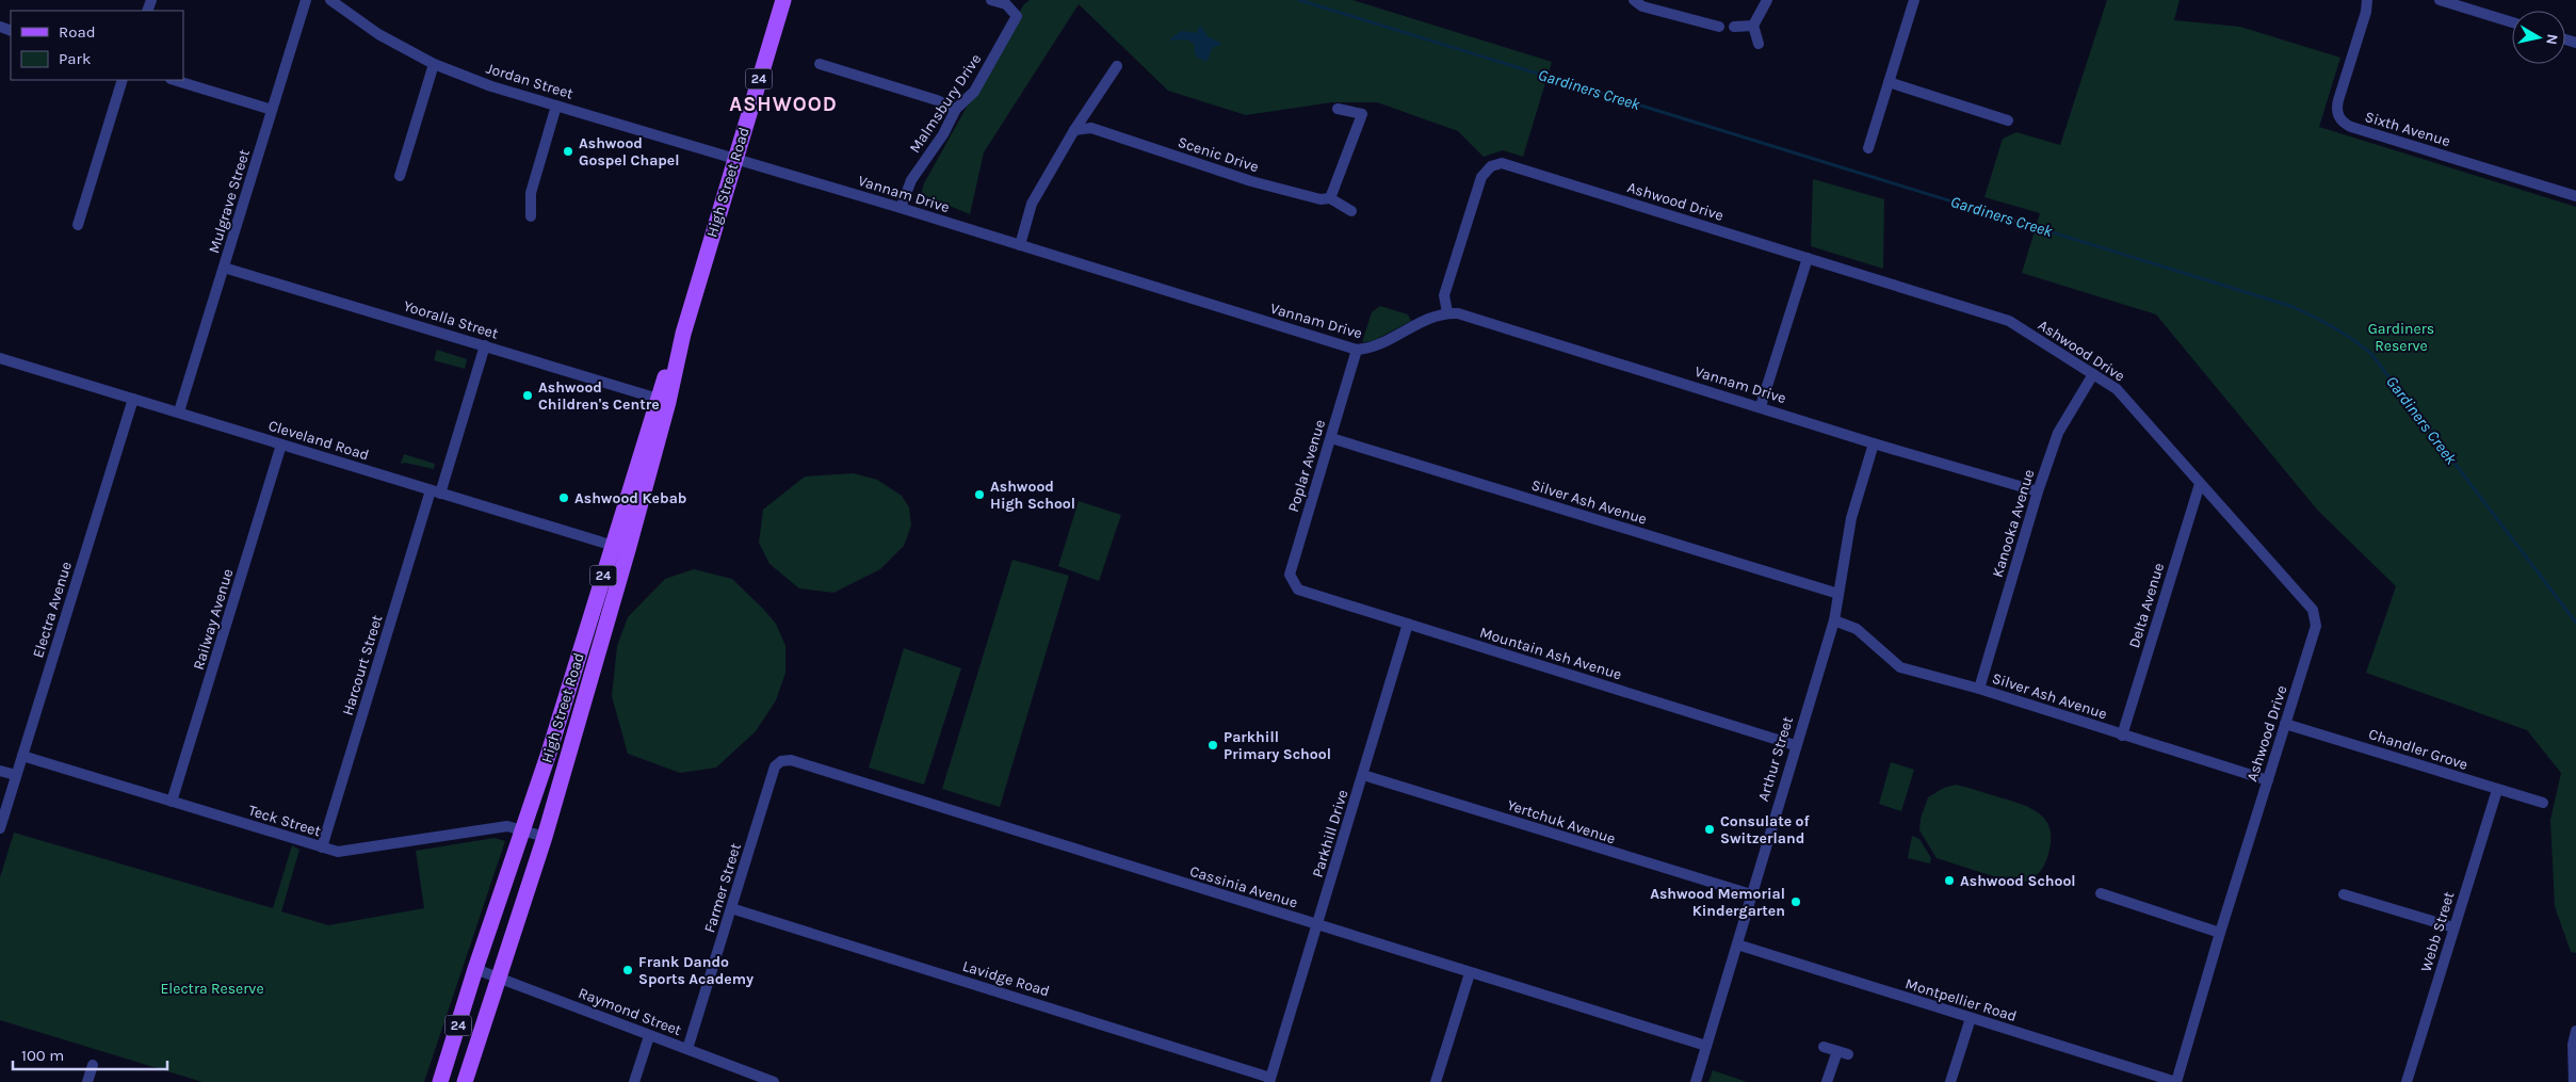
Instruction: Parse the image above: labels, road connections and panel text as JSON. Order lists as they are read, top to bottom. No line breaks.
{"streets":{"main road":["24","High Street Road"],"street":["Jordan Street","Malmsbury Drive","Sixth Avenue","Scenic Drive","Vannam Drive","Mulgrave Street","Ashwood Drive","Yooralla Street","Cleveland Road","Poplar Avenue","Silver Ash Avenue","Kanooka Avenue","Delta Avenue","Electra Avenue","Railway Avenue","Mountain Ash Avenue","Harcourt Street","Chandler Grove","Arthur Street","Teck Street","Yertchuk Avenue","Parkhill Drive","Cassinia Avenue","Farmer Street","Webb Street","Lavidge Road","Montpellier Road","Raymond Street"]},"crossings":[["Jordan Street","High Street Road"],["Jordan Street","Vannam Drive"],["Malmsbury Drive","Vannam Drive"],["High Street Road","Vannam Drive"],["High Street Road","Yooralla Street"],["High Street Road","Cleveland Road"],["High Street Road","Teck Street"],["High Street Road","Raymond Street"],["Vannam Drive","Ashwood Drive"],["Vannam Drive","Poplar Avenue"],["Vannam Drive","Kanooka Avenue"],["Vannam Drive","Arthur Street"],["Mulgrave Street","Yooralla Street"],["Mulgrave Street","Cleveland Road"],["Ashwood Drive","Silver Ash Avenue"],["Ashwood Drive","Kanooka Avenue"],["Ashwood Drive","Delta Avenue"],["Ashwood Drive","Chandler Grove"],["Ashwood Drive","Montpellier Road"],["Yooralla Street","Harcourt Street"],["Cleveland Road","Electra Avenue"],["Cleveland Road","Railway Avenue"],["Cleveland Road","Harcourt Street"],["Poplar Avenue","Silver Ash Avenue"],["Poplar Avenue","Mountain Ash Avenue"],["Silver Ash Avenue","Kanooka Avenue"],["Silver Ash Avenue","Delta Avenue"],["Silver Ash Avenue","Arthur Street"],["Electra Avenue","Teck Street"],["Railway Avenue","Teck Street"],["Mountain Ash Avenue","Arthur Street"],["Mountain Ash Avenue","Parkhill Drive"],["Harcourt Street","Teck Street"],["Chandler Grove","Webb Street"],["Arthur Street","Yertchuk Avenue"],["Arthur Street","Cassinia Avenue"],["Arthur Street","Montpellier Road"],["Yertchuk Avenue","Parkhill Drive"],["Parkhill Drive","Cassinia Avenue"],["Parkhill Drive","Lavidge Road"],["Cassinia Avenue","Farmer Street"],["Farmer Street","Lavidge Road"],["Farmer Street","Raymond Street"]],"districts":["ASHWOOD"],"water":["Gardiners Creek"],"parks":["Gardiners Reserve","Electra Reserve"],"places":["Ashwood Gospel Chapel","Ashwood Children's Centre","Ashwood High School","Ashwood Kebab","Parkhill Primary School","Consulate of Switzerland","Ashwood School","Ashwood Memorial Kindergarten","Frank Dando Sports Academy"],"legend":["Road","Park"],"scale_bar":"100 m","north":"right"}
